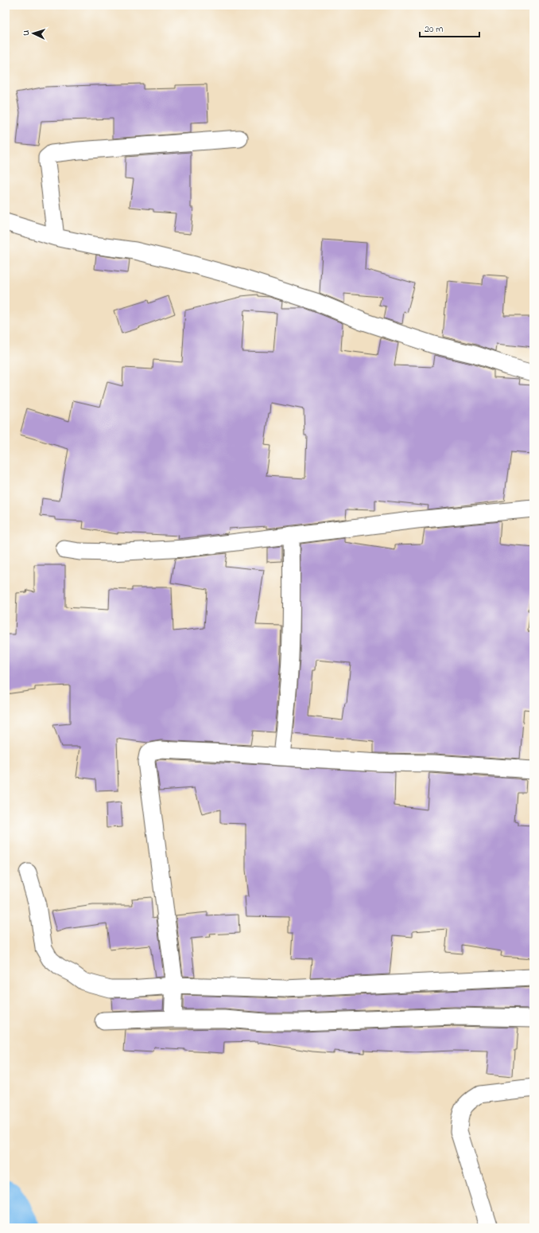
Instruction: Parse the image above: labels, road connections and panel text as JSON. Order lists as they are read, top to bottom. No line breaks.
{"scale_bar":"20 m","north":"left"}
